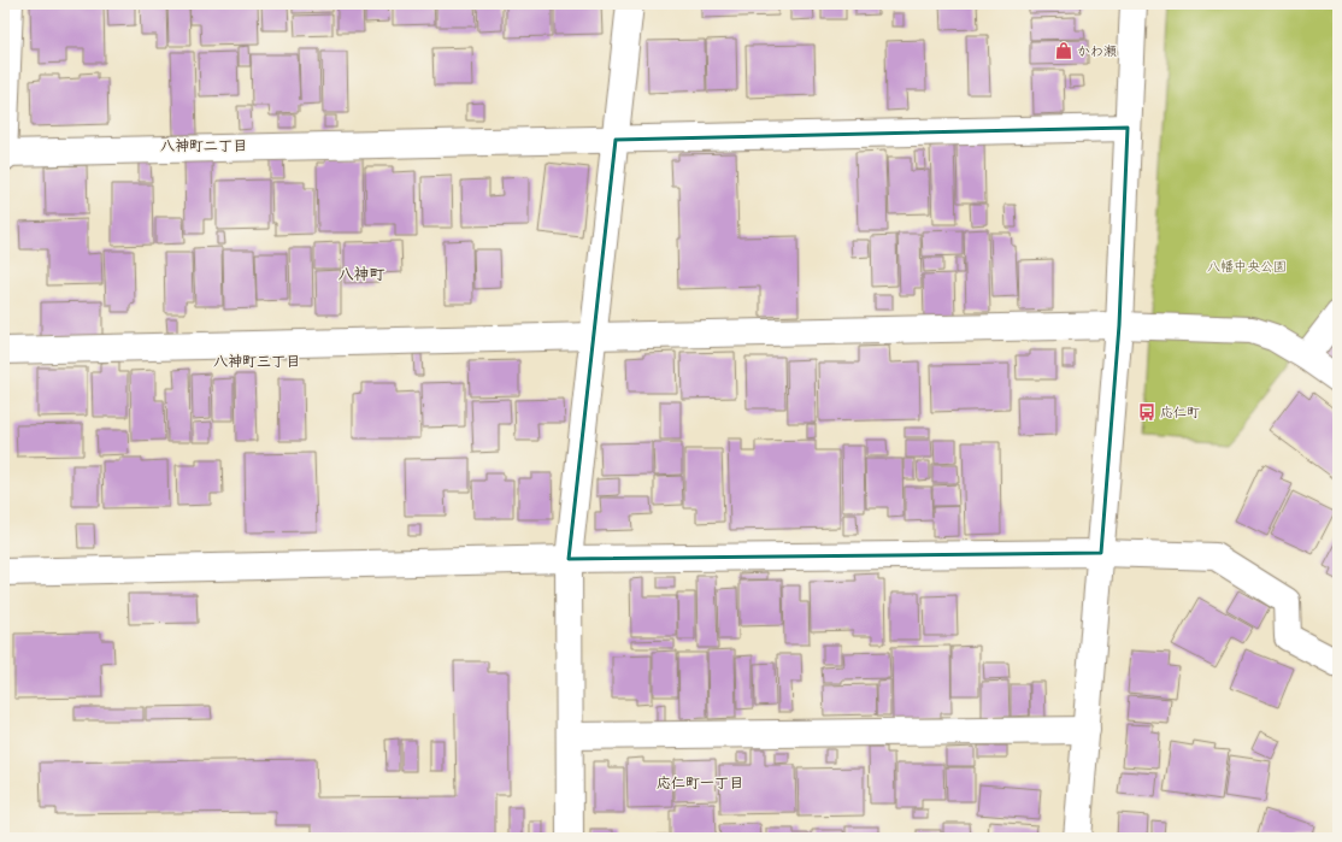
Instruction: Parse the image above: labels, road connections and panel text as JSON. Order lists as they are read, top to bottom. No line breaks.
{"districts":["八神町二丁目","八神町","八神町三丁目","応仁町一丁目"],"parks":["八幡中央公園"],"places":{"shop":["かわ瀬"],"bus stop":["応仁町"]}}
